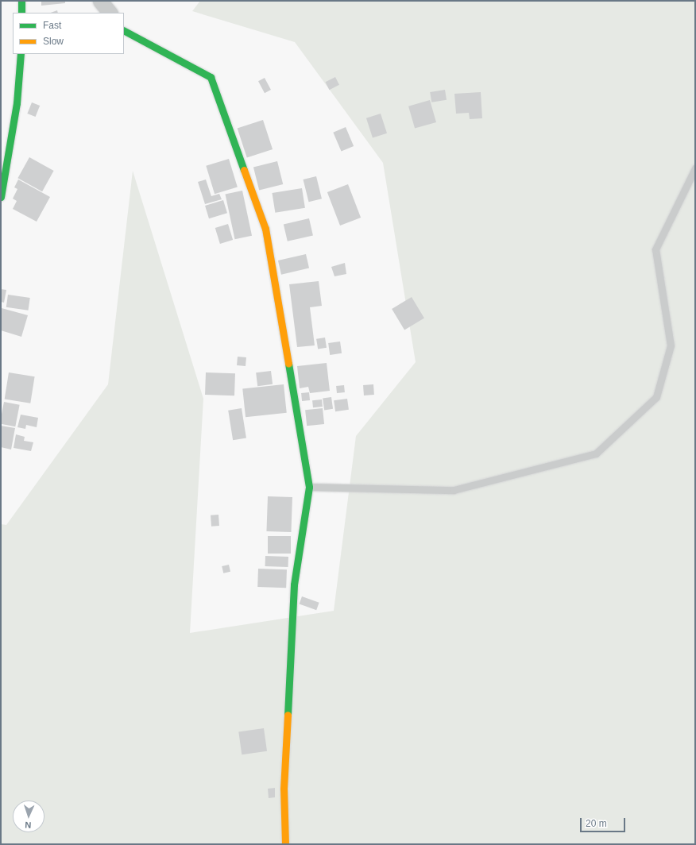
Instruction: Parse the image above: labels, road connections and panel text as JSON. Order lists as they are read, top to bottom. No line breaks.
{"legend":["Fast","Slow"],"scale_bar":"20 m","north":"bottom"}
